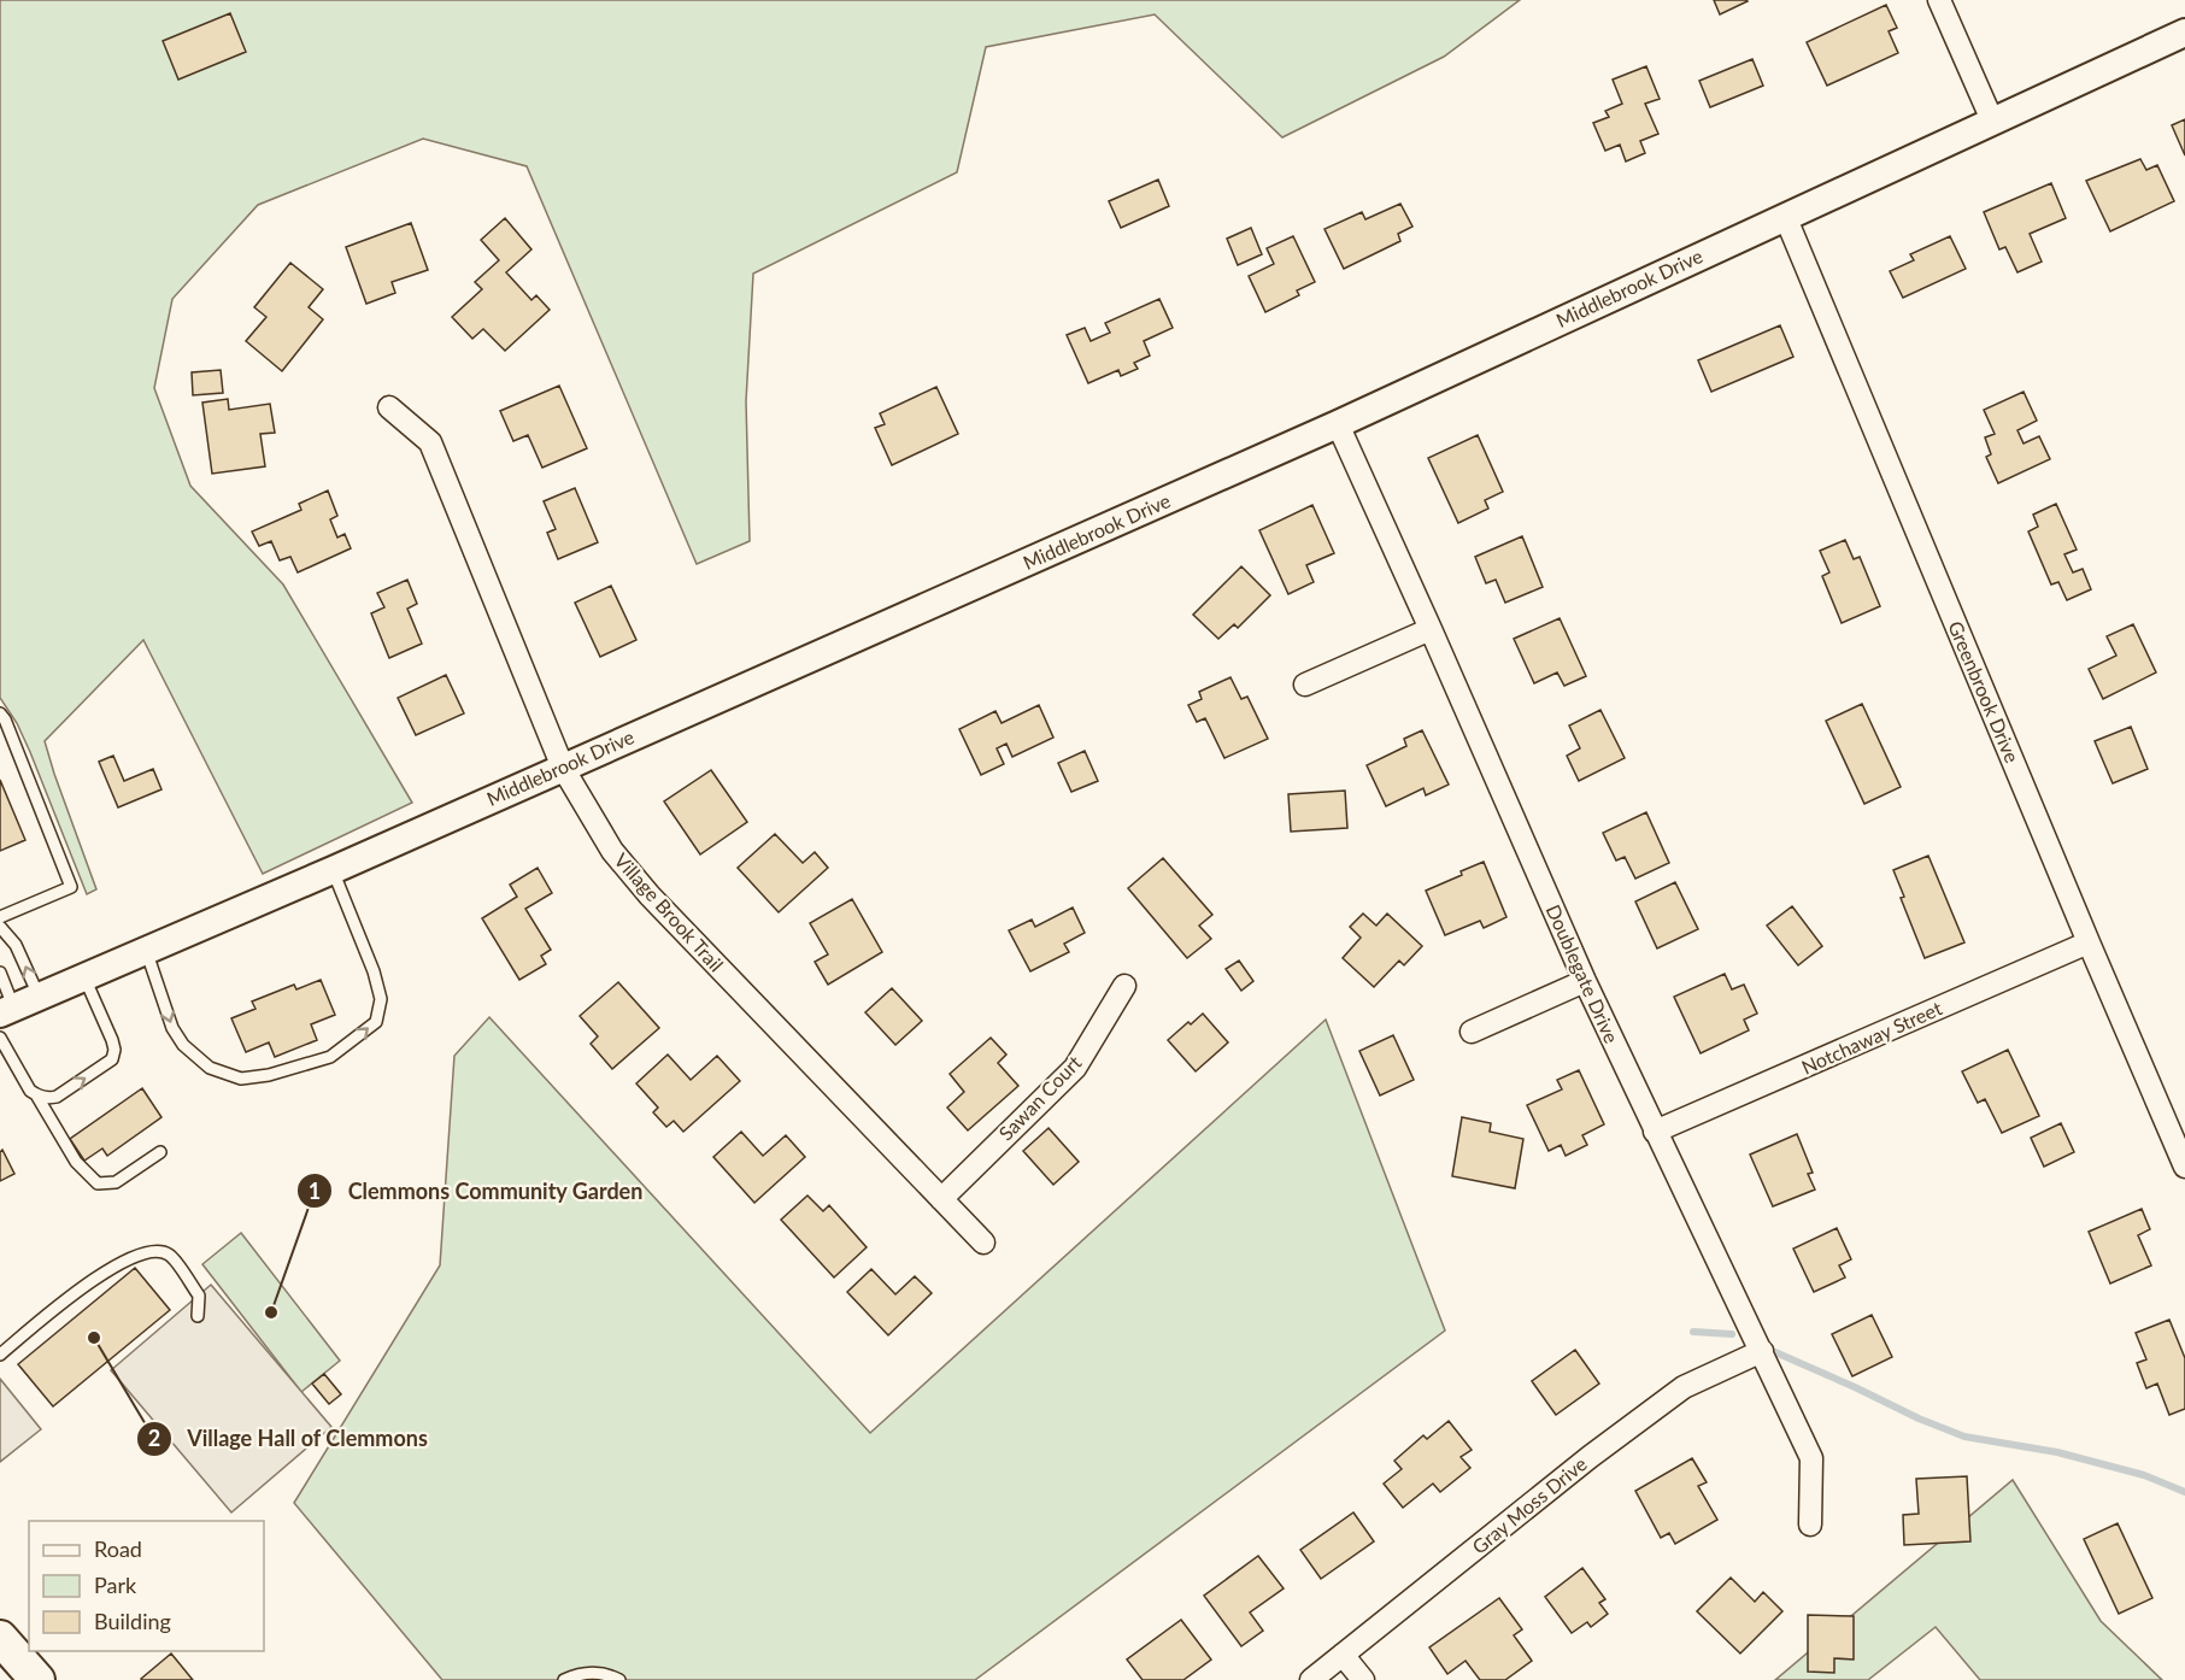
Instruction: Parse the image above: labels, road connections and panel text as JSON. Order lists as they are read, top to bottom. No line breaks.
{"streets":{"street":["Middlebrook Drive","Greenbrook Drive","Village Brook Trail","Doublegate Drive","Notchaway Street","Sawan Court","Gray Moss Drive"]},"crossings":[["Middlebrook Drive","Greenbrook Drive"],["Middlebrook Drive","Village Brook Trail"],["Middlebrook Drive","Doublegate Drive"],["Greenbrook Drive","Notchaway Street"],["Village Brook Trail","Sawan Court"],["Doublegate Drive","Notchaway Street"],["Doublegate Drive","Gray Moss Drive"]],"places":["Clemmons Community Garden","Village Hall of Clemmons"],"legend":["Road","Park","Building"]}
